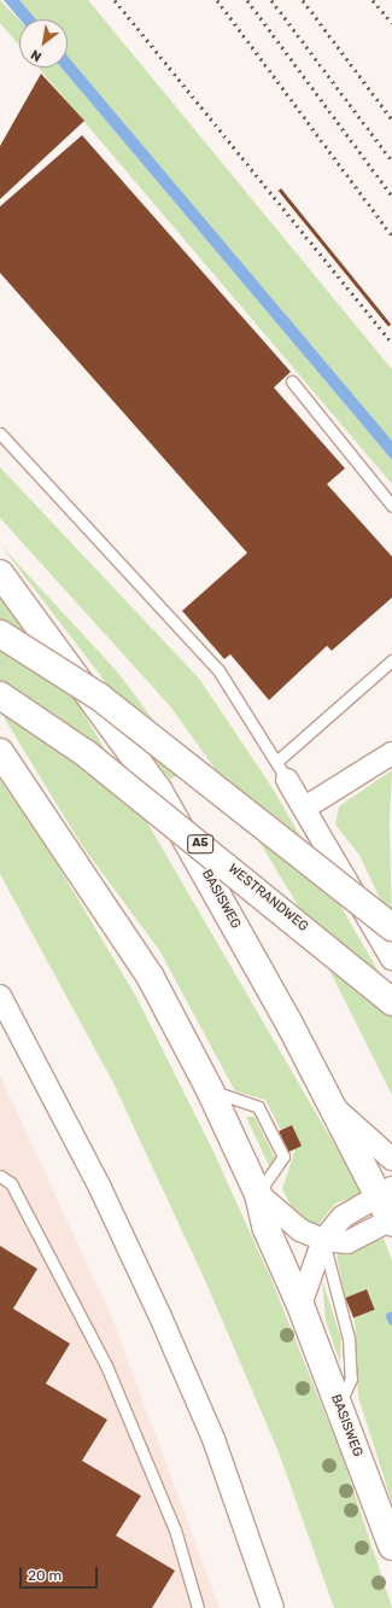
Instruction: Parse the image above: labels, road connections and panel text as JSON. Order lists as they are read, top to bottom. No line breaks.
{"streets":{"main road":["A5","WESTRANDWEG","BASISWEG"]},"scale_bar":"20 m","north":"bottom left"}
